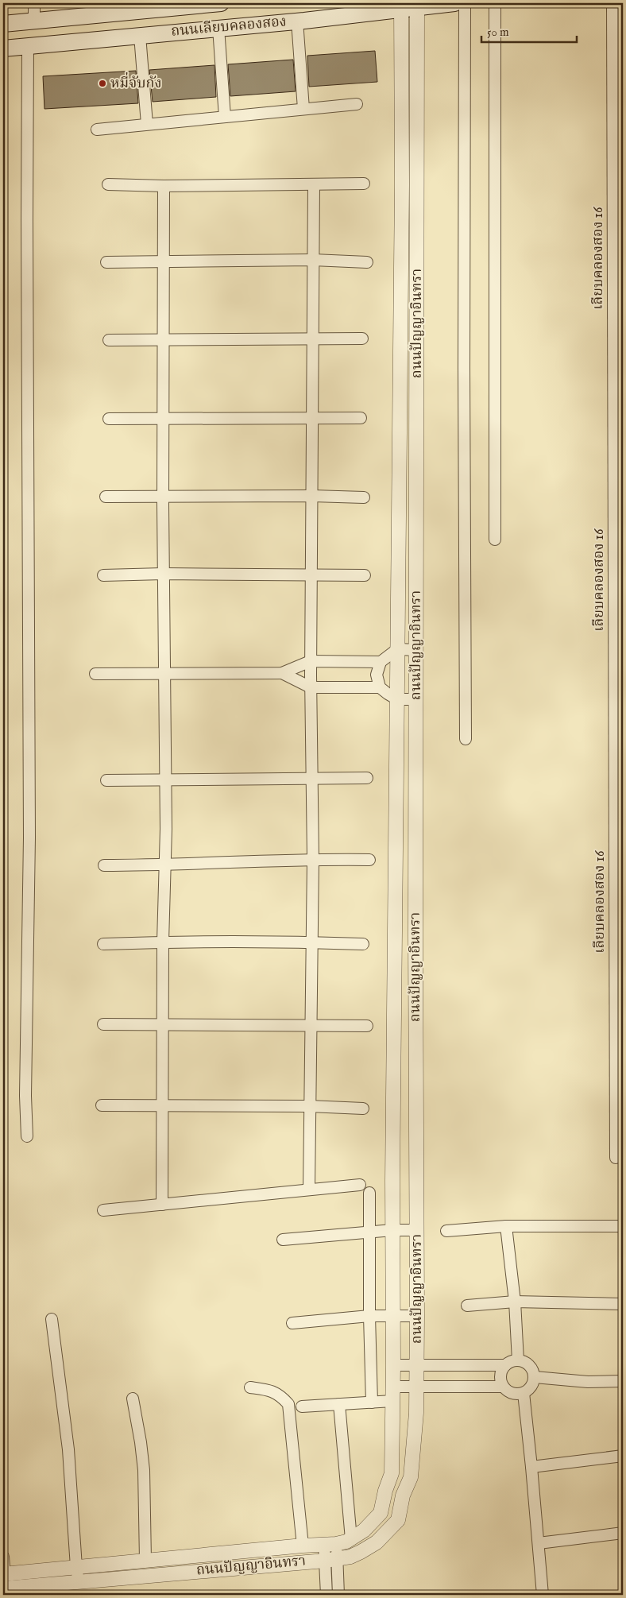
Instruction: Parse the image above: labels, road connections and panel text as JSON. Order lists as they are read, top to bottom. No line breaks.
{"streets":{"main road":["ถนนเลียบคลองสอง"],"street":["เลียบคลองสอง 16","ถนนปัญญาอินทรา"]},"crossings":[["ถนนเลียบคลองสอง","ถนนปัญญาอินทรา"]],"places":["หมี่จับกัง"],"scale_bar":"50 m"}
